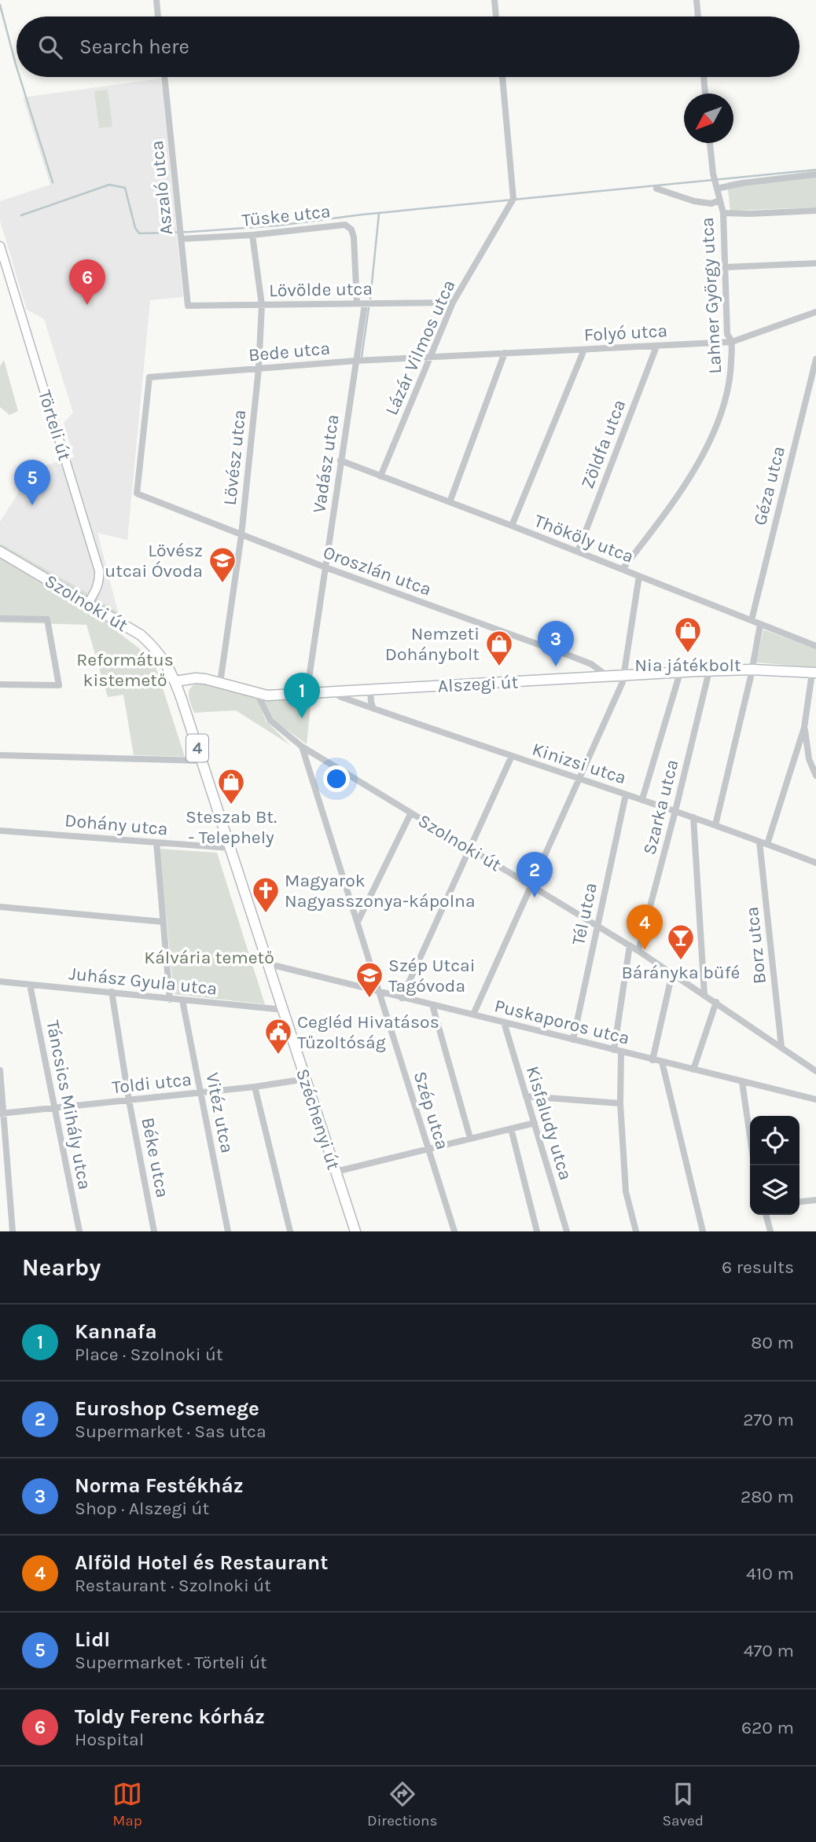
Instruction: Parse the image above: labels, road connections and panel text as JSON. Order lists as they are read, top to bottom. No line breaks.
{"streets":{"main road":["Törteli út","Szolnoki út","Alszegi út","4","Széchenyi út"],"street":["Aszaló utca","Tüske utca","Lövölde utca","Lahner György utca","Folyó utca","Lázár Vilmos utca","Bede utca","Zöldfa utca","Lövész utca","Vadász utca","Géza utca","Thököly utca","Oroszlán utca","Kinizsi utca","Szarka utca","Dohány utca","Tél utca","Borz utca","Juhász Gyula utca","Puskaporos utca","Toldi utca","Táncsics Mihály utca","Szép utca","Vitéz utca","Kisfaludy utca","Béke utca"]},"crossings":[["Aszaló utca","Tüske utca"],["Aszaló utca","Lövölde utca"],["Tüske utca","Lövölde utca"],["Tüske utca","Lövész utca"],["Lövölde utca","Lázár Vilmos utca"],["Lövölde utca","Lövész utca"],["Lövölde utca","Vadász utca"],["Lahner György utca","Folyó utca"],["Lahner György utca","Thököly utca"],["Folyó utca","Lázár Vilmos utca"],["Folyó utca","Bede utca"],["Folyó utca","Zöldfa utca"],["Lázár Vilmos utca","Bede utca"],["Lázár Vilmos utca","Thököly utca"],["Bede utca","Lövész utca"],["Bede utca","Vadász utca"],["Bede utca","Oroszlán utca"],["Törteli út","Szolnoki út"],["Zöldfa utca","Thököly utca"],["Lövész utca","Oroszlán utca"],["Lövész utca","Alszegi út"],["Vadász utca","Thököly utca"],["Vadász utca","Oroszlán utca"],["Vadász utca","Alszegi út"],["Géza utca","Thököly utca"],["Oroszlán utca","Alszegi út"],["Szolnoki út","Alszegi út"],["Szolnoki út","Szarka utca"],["Szolnoki út","Tél utca"],["Szolnoki út","Borz utca"],["Szolnoki út","Szép utca"],["Szolnoki út","Széchenyi út"],["Alszegi út","Kinizsi utca"],["Alszegi út","Szarka utca"],["Alszegi út","Széchenyi út"],["Kinizsi utca","Szarka utca"],["Kinizsi utca","Tél utca"],["Kinizsi utca","Borz utca"],["Dohány utca","Széchenyi út"],["Tél utca","Puskaporos utca"],["Juhász Gyula utca","Táncsics Mihály utca"],["Juhász Gyula utca","Vitéz utca"],["Juhász Gyula utca","Széchenyi út"],["Juhász Gyula utca","Béke utca"],["Puskaporos utca","Szép utca"],["Puskaporos utca","Széchenyi út"],["Puskaporos utca","Kisfaludy utca"],["Toldi utca","Táncsics Mihály utca"],["Toldi utca","Vitéz utca"],["Toldi utca","Széchenyi út"],["Toldi utca","Béke utca"]],"parks":["Református kistemető","Kálvária temető"],"places":{"school or university":["Lövész utcai Óvoda","Szép Utcai Tagóvoda"],"shop":["Nia játékbolt","Nemzeti Dohánybolt","Steszab Bt. - Telephely"],"church":["Magyarok Nagyasszonya-kápolna"],"bar":["Bárányka büfé"],"public building":["Cegléd Hivatásos Tűzoltóság"]},"north":"bottom left","page":{"search":"Search here","pins":["6","5","3","1","2","4"],"heading":["Nearby","6 results"],"list":[{"mark":"1","name":"Kannafa","note":"Place · Szolnoki út","value":"80 m"},{"mark":"2","name":"Euroshop Csemege","note":"Supermarket · Sas utca","value":"270 m"},{"mark":"3","name":"Norma Festékház","note":"Shop · Alszegi út","value":"280 m"},{"mark":"4","name":"Alföld Hotel és Restaurant","note":"Restaurant · Szolnoki út","value":"410 m"},{"mark":"5","name":"Lidl","note":"Supermarket · Törteli út","value":"470 m"},{"mark":"6","name":"Toldy Ferenc kórház","note":"Hospital","value":"620 m"}],"nav":["Map","Directions","Saved"]}}
